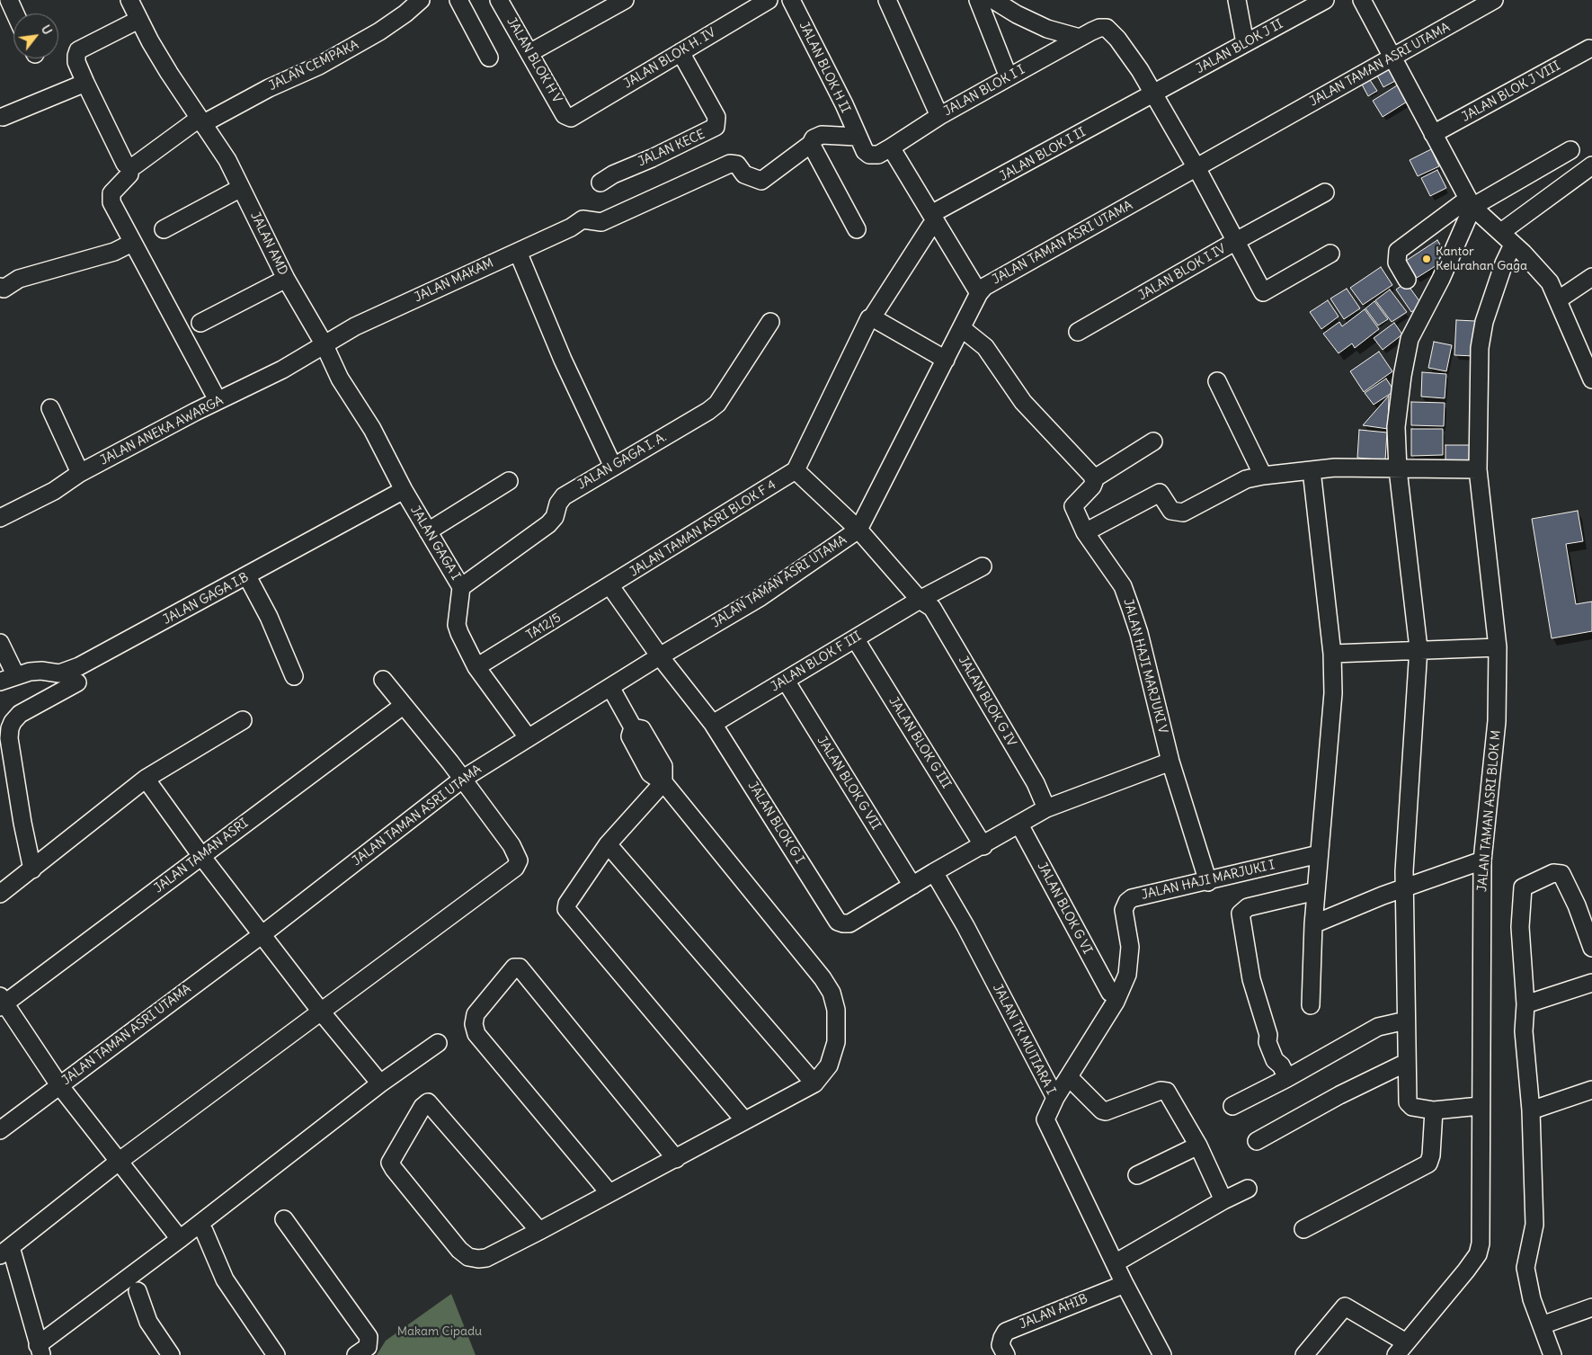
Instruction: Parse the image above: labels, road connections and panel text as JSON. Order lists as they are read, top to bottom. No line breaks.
{"streets":{"street":["JALAN BLOK J II","JALAN BLOK H. IV","JALAN BLOK H V","JALAN TAMAN ASRI UTAMA","JALAN CEMPAKA","JALAN BLOK H II","JALAN BLOK I I","JALAN BLOK J VIII","JALAN KECE","JALAN BLOK I II","JALAN AMD","JALAN BLOK I IV","JALAN MAKAM","JALAN ANEKA AWARGA","JALAN GAGA I. A.","JALAN TAMAN ASRI BLOK F 4","JALAN GAGA I","JALAN GAGA I.B","TA12/5","JALAN BLOK F III","JALAN HAJI MARJUKI V","JALAN BLOK G IV","JALAN BLOK G III","JALAN BLOK G VII","JALAN TAMAN ASRI BLOK M","JALAN BLOK G I","JALAN TAMAN ASRI","JALAN HAJI MARJUKI I","JALAN BLOK G VI","JALAN TK MUTIARA I","JALAN AHIB"]},"crossings":[["JALAN BLOK J II","JALAN BLOK I I"],["JALAN BLOK J II","JALAN BLOK I II"],["JALAN BLOK H. IV","JALAN BLOK H V"],["JALAN BLOK H. IV","JALAN KECE"],["JALAN TAMAN ASRI UTAMA","JALAN GAGA I"],["JALAN TAMAN ASRI UTAMA","JALAN BLOK G IV"],["JALAN TAMAN ASRI UTAMA","JALAN BLOK G I"],["JALAN CEMPAKA","JALAN AMD"],["JALAN BLOK H II","JALAN BLOK I I"],["JALAN BLOK I I","JALAN BLOK I II"],["JALAN BLOK I II","JALAN TAMAN ASRI BLOK F 4"],["JALAN BLOK I II","JALAN BLOK G IV"],["JALAN AMD","JALAN MAKAM"],["JALAN AMD","JALAN ANEKA AWARGA"],["JALAN AMD","JALAN GAGA I"],["JALAN AMD","JALAN GAGA I.B"],["JALAN MAKAM","JALAN ANEKA AWARGA"],["JALAN GAGA I. A.","JALAN GAGA I"],["JALAN TAMAN ASRI BLOK F 4","TA12/5"],["JALAN TAMAN ASRI BLOK F 4","JALAN BLOK G IV"],["JALAN TAMAN ASRI BLOK F 4","JALAN BLOK G I"],["JALAN GAGA I","JALAN GAGA I.B"],["JALAN GAGA I","TA12/5"],["TA12/5","JALAN BLOK G I"],["JALAN BLOK F III","JALAN BLOK G IV"],["JALAN BLOK F III","JALAN BLOK G III"],["JALAN BLOK F III","JALAN BLOK G VII"],["JALAN BLOK F III","JALAN BLOK G I"],["JALAN HAJI MARJUKI V","JALAN HAJI MARJUKI I"],["JALAN BLOK G VII","JALAN BLOK G I"],["JALAN HAJI MARJUKI I","JALAN TK MUTIARA I"],["JALAN TK MUTIARA I","JALAN AHIB"]],"parks":["Makam Cipadu"],"places":["Kantor Kelurahan Gaga"],"north":"top right"}
